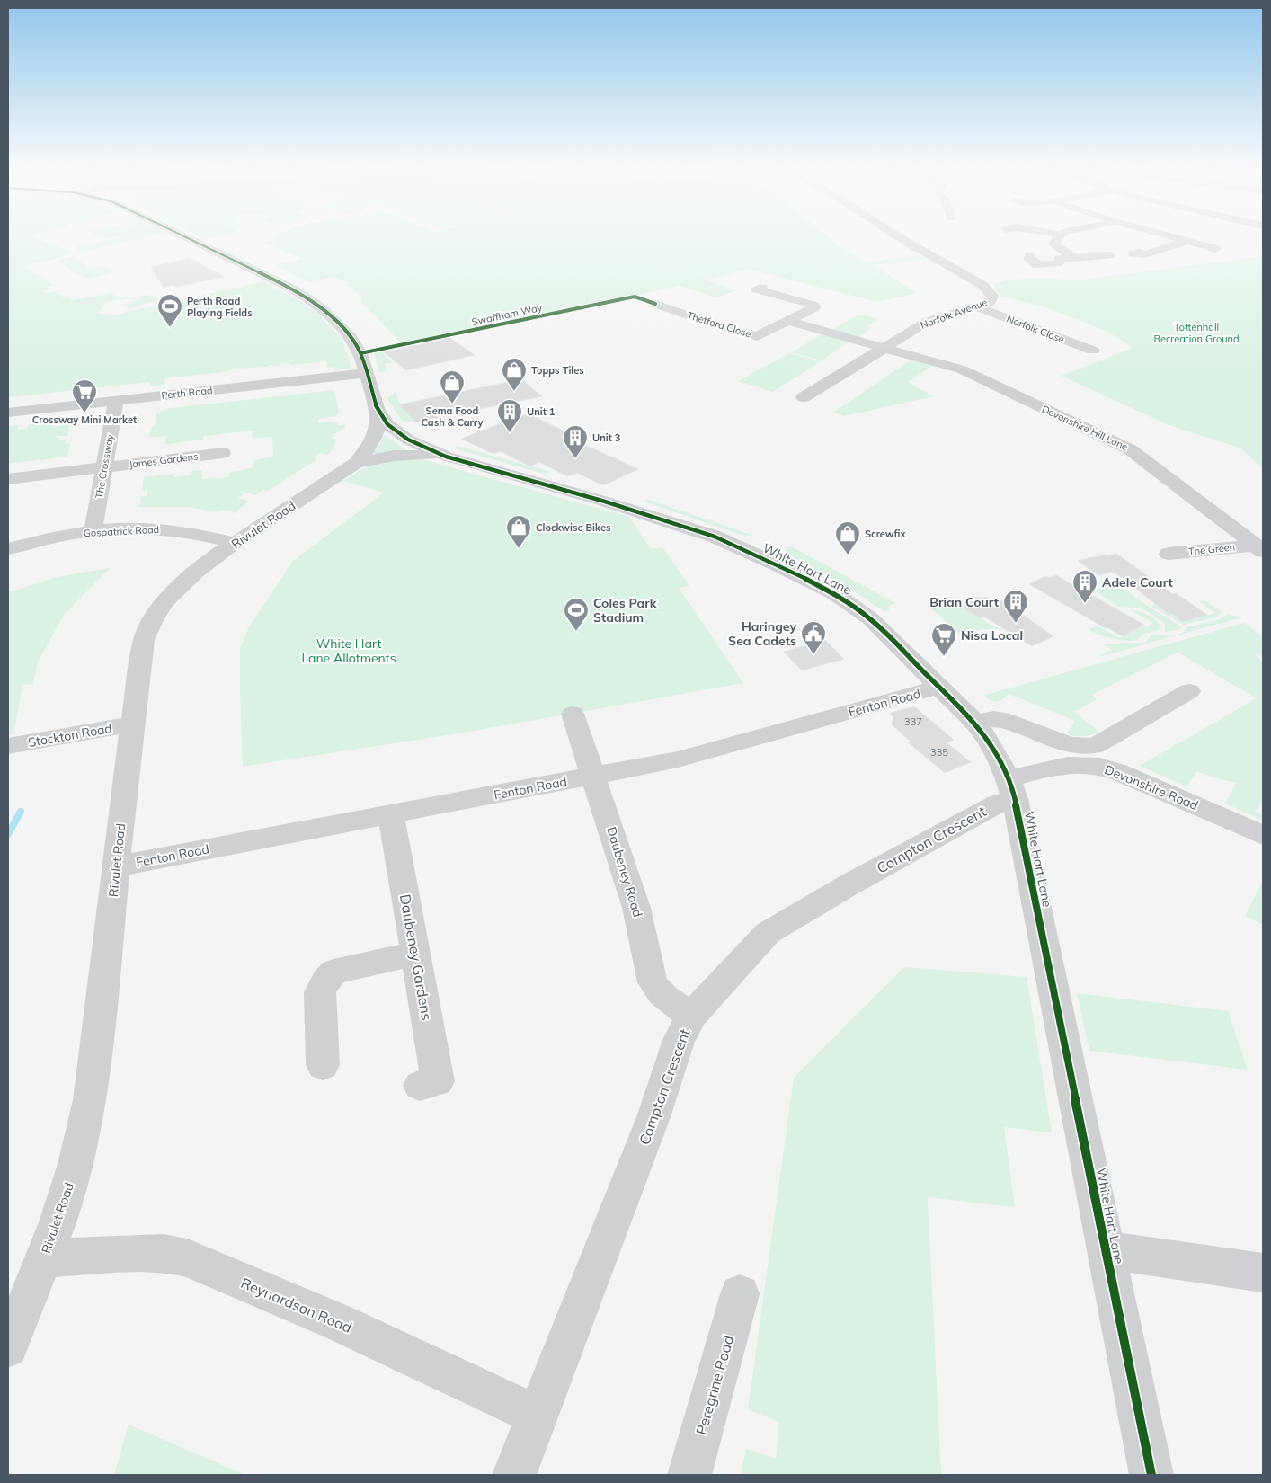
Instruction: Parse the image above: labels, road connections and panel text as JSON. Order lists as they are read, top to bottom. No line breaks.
{"streets":{"street":["Norfolk Avenue","Thetford Close","Norfolk Close","Perth Road","Devonshire Hill Lane","James Gardens","The Crossway","Rivulet Road","Gospatrick Road","The Green","White Hart Lane","Fenton Road","Stockton Road","Devonshire Road","Compton Crescent","Daubeney Road","Daubeney Gardens","Reynardson Road","Peregrine Road"],"cycle path":["Swaffham Way"]},"crossings":[["Norfolk Avenue","Norfolk Close"],["Norfolk Avenue","Devonshire Hill Lane"],["Perth Road","The Crossway"],["Perth Road","White Hart Lane"],["Devonshire Hill Lane","The Green"],["James Gardens","The Crossway"],["The Crossway","Gospatrick Road"],["Rivulet Road","Gospatrick Road"],["Rivulet Road","White Hart Lane"],["Rivulet Road","Fenton Road"],["Rivulet Road","Stockton Road"],["Rivulet Road","Reynardson Road"],["White Hart Lane","Fenton Road"],["White Hart Lane","Devonshire Road"],["White Hart Lane","Compton Crescent"],["Fenton Road","Daubeney Road"],["Fenton Road","Daubeney Gardens"],["Devonshire Road","Compton Crescent"],["Compton Crescent","Daubeney Road"],["Compton Crescent","Reynardson Road"]],"parks":["Tottenhall Recreation Ground","White Hart Lane Allotments"],"places":{"sports":["Perth Road Playing Fields","Coles Park Stadium"],"shop":["Topps Tiles","Sema Food Cash & Carry","Clockwise Bikes","Screwfix"],"supermarket":["Crossway Mini Market","Nisa Local"],"building":["Unit 1","Unit 3","Adele Court","Brian Court"],"public building":["Haringey Sea Cadets"]},"house_numbers":["337","335"]}
